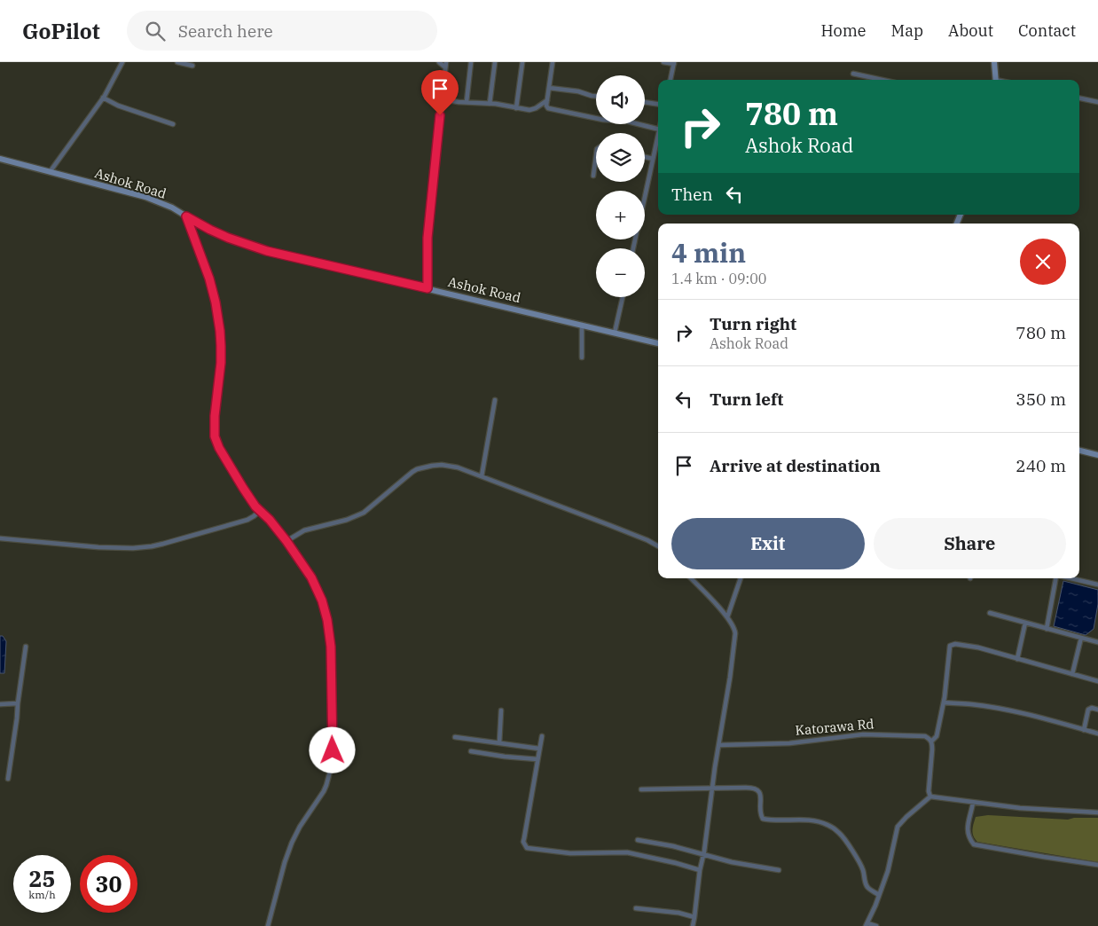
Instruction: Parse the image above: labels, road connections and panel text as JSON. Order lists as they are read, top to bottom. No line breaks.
{"streets":{"street":["Ashok Road","Katorawa Rd"]},"page":{"header":"GoPilot","search":"Search here","nav":["Home","Map","About","Contact"],"map_buttons":["+","−"],"turn":["780 m","Ashok Road"],"then":"Then","heading":["4 min","1.4 km · 09:00"],"list":[{"name":"Turn right","note":"Ashok Road","value":"780 m"},{"name":"Turn left","value":"350 m"},{"name":"Arrive at destination","value":"240 m"}],"buttons":["Exit","Share"],"speed":"25 km/h","limit":"30"}}
